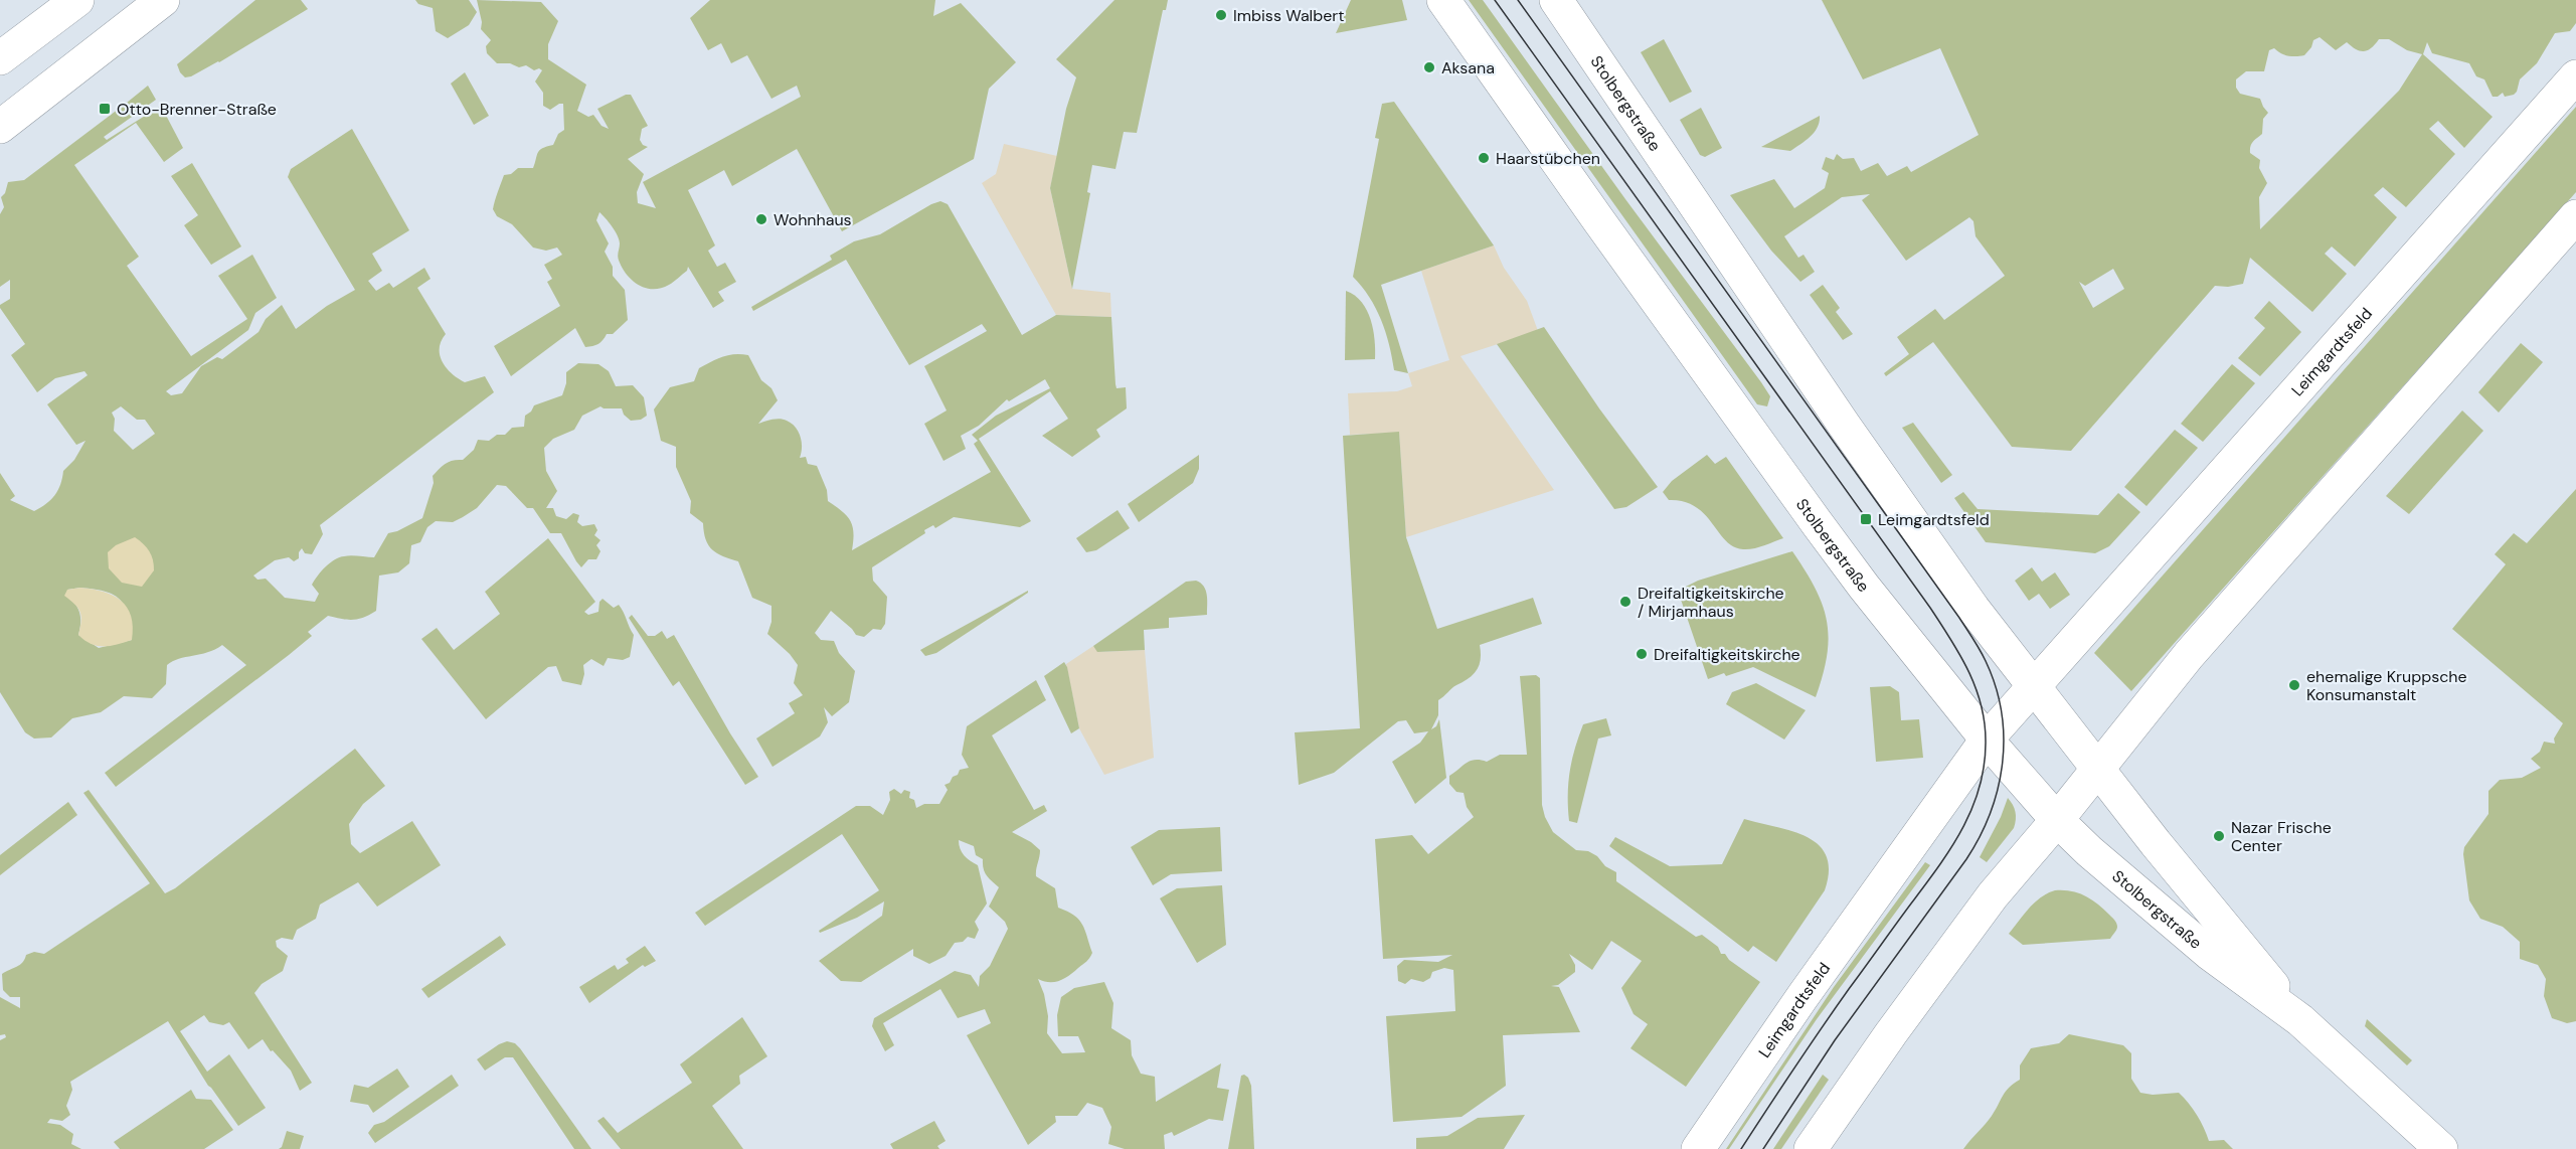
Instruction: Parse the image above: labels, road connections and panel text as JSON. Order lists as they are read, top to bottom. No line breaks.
{"streets":{"street":["Stolbergstraße","Leimgardtsfeld"]},"crossings":[["Stolbergstraße","Leimgardtsfeld"]],"places":{"other":["Imbiss Walbert","Aksana","Haarstübchen","Wohnhaus","Dreifaltigkeitskirche / Mirjamhaus","Dreifaltigkeitskirche","ehemalige Kruppsche Konsumanstalt","Nazar Frische Center"],"transit":["Otto-Brenner-Straße","Leimgardtsfeld"]}}
